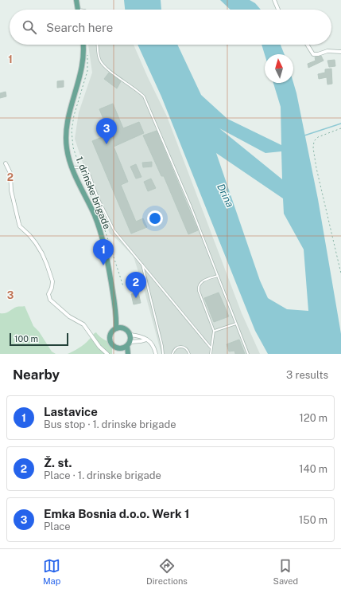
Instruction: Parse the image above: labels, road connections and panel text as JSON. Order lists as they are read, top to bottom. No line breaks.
{"streets":{"main road":["1. drinske brigade"]},"water":["Drina"],"scale_bar":"100 m","north":"top","page":{"search":"Search here","pins":["3","1","2"],"scale":"100 m","heading":["Nearby","3 results"],"list":[{"mark":"1","name":"Lastavice","note":"Bus stop · 1. drinske brigade","value":"120 m"},{"mark":"2","name":"Ž. st.","note":"Place · 1. drinske brigade","value":"140 m"},{"mark":"3","name":"Emka Bosnia d.o.o. Werk 1","note":"Place","value":"150 m"}],"nav":["Map","Directions","Saved"]},"grid":{"rows":["1","2","3"]}}
